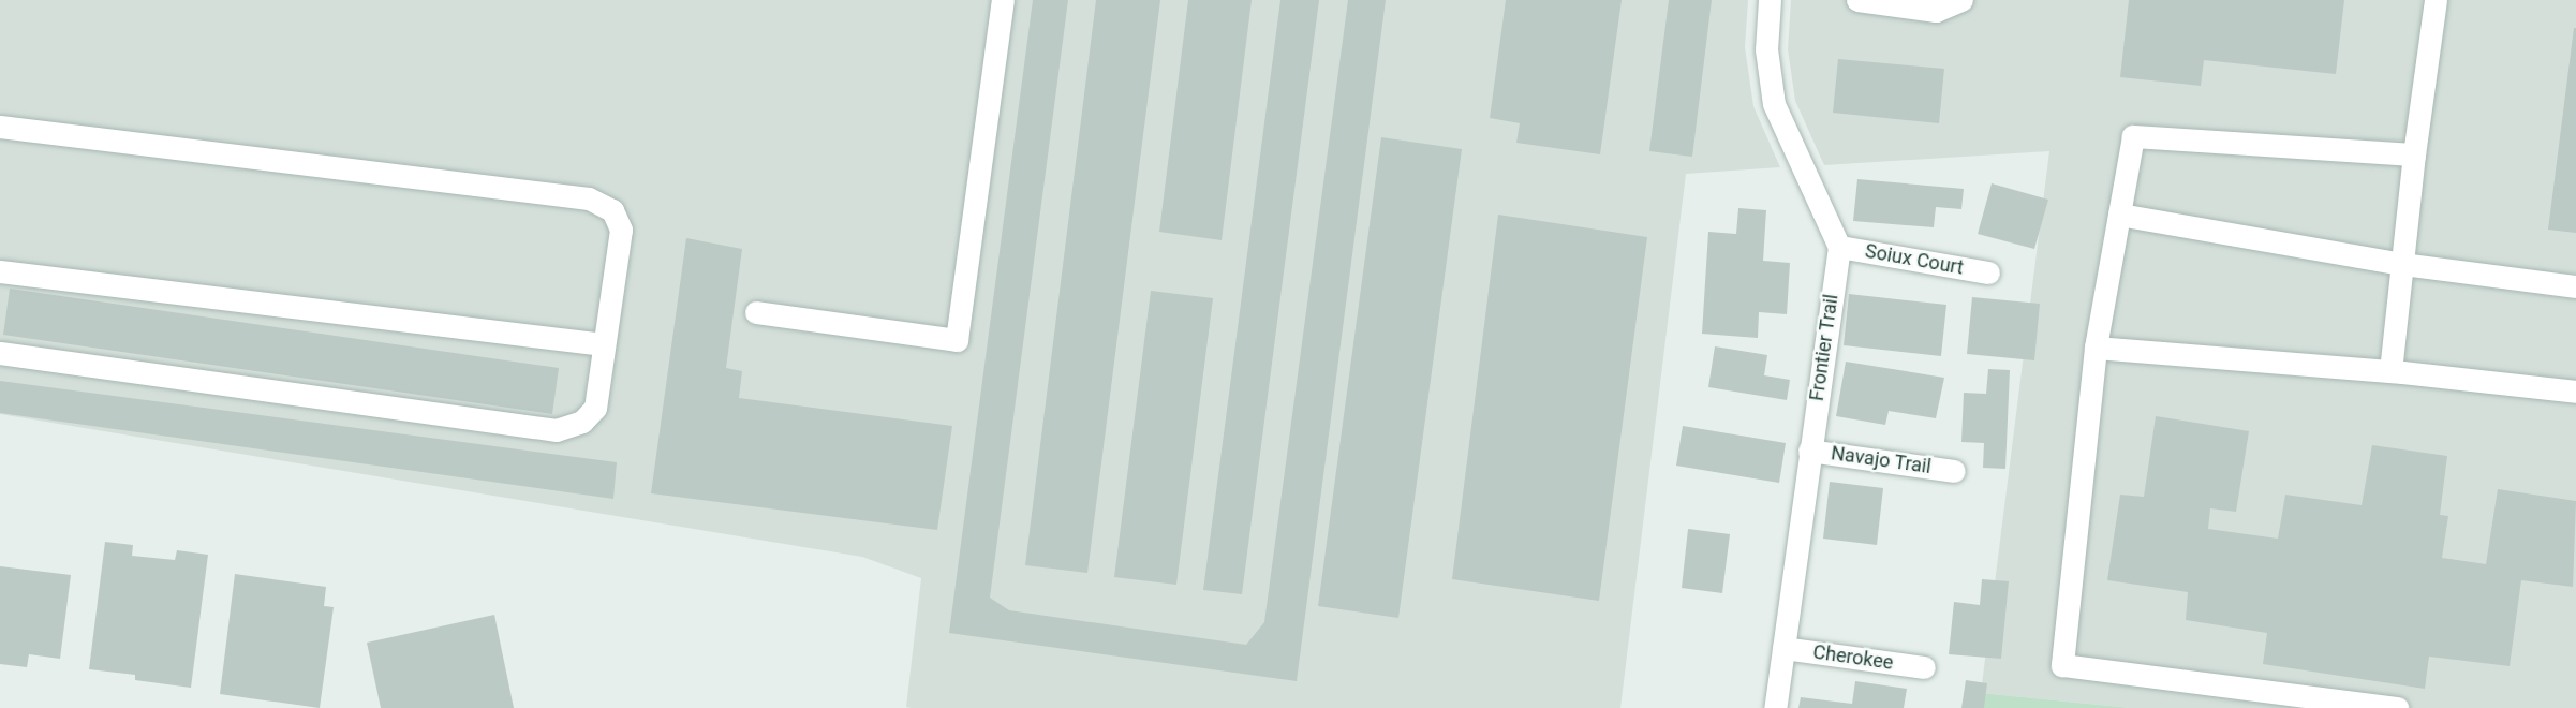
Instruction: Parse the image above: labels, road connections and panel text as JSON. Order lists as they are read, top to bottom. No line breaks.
{"streets":{"street":["Soiux Court","Frontier Trail","Navajo Trail","Cherokee"]},"crossings":[["Soiux Court","Frontier Trail"],["Frontier Trail","Navajo Trail"],["Frontier Trail","Cherokee"]]}
